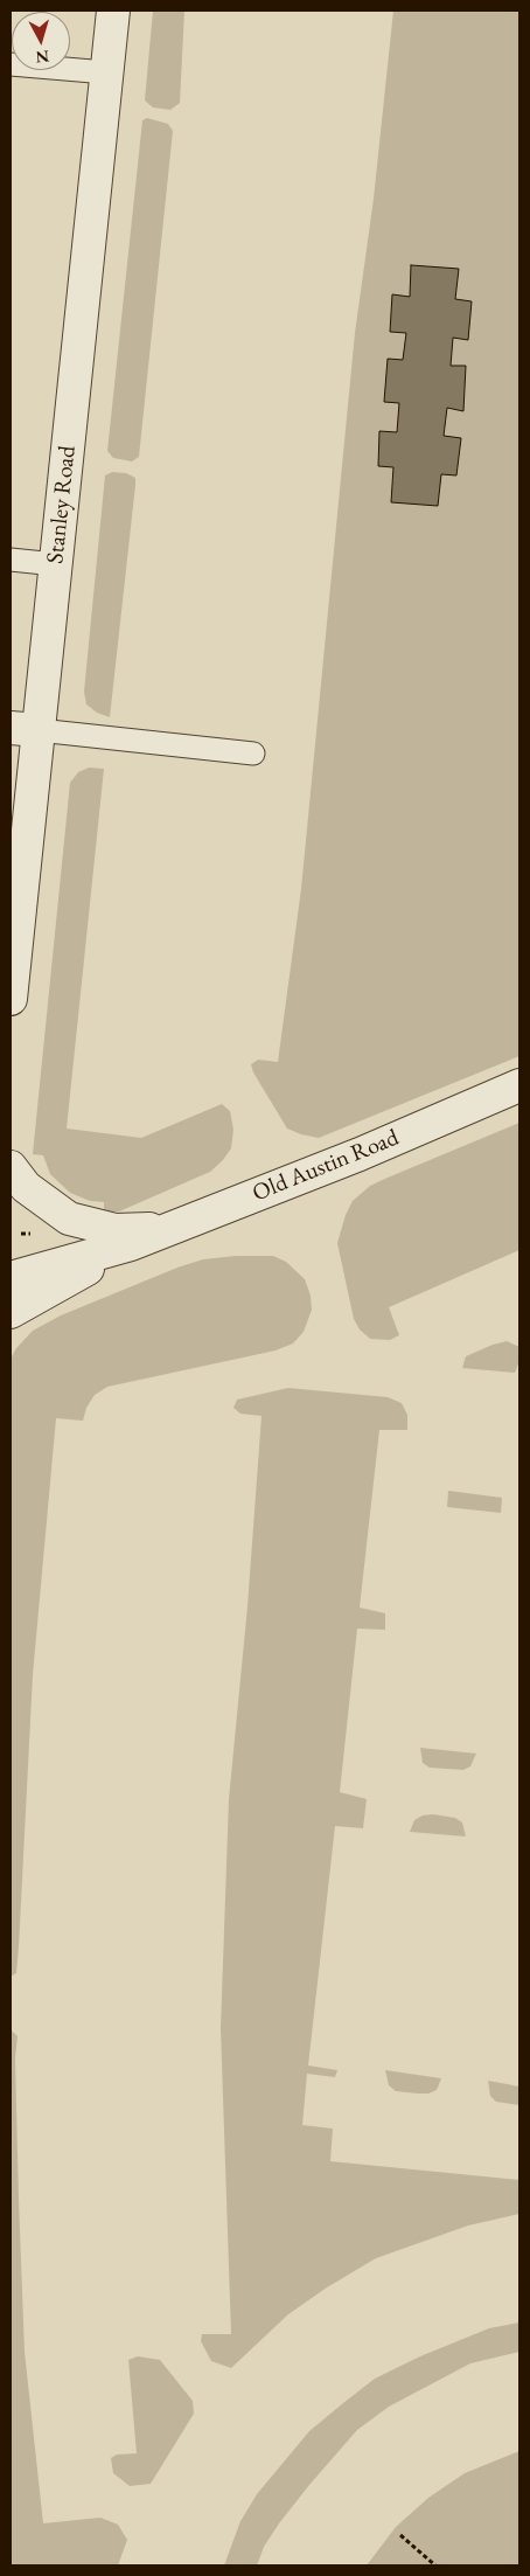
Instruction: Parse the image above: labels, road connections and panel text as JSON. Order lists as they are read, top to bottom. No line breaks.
{"streets":{"street":["Stanley Road","Old Austin Road"]},"north":"bottom"}
